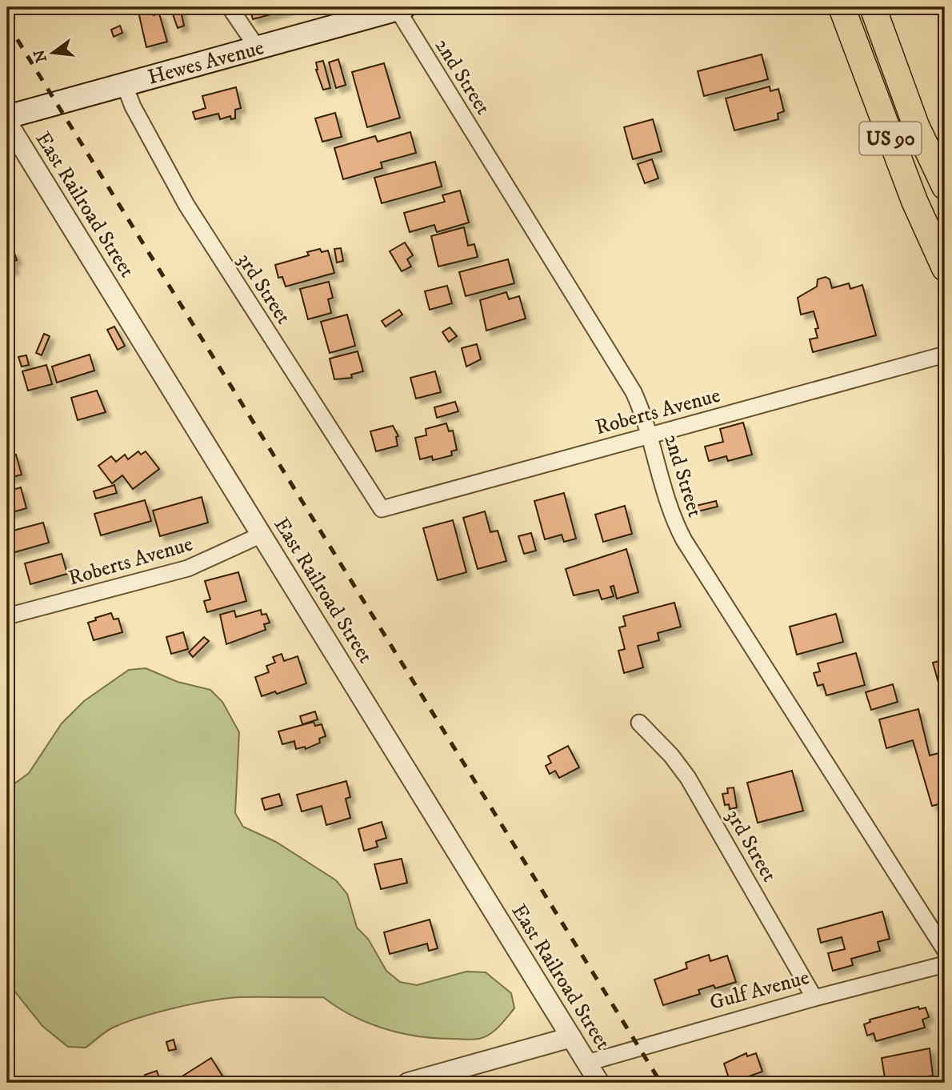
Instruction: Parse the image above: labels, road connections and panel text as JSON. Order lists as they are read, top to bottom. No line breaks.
{"streets":{"main road":["Hewes Avenue","US 90"],"street":["2nd Street","East Railroad Street","3rd Street","Roberts Avenue","Gulf Avenue"]},"crossings":[["Hewes Avenue","2nd Street"],["Hewes Avenue","3rd Street"],["2nd Street","Roberts Avenue"],["East Railroad Street","Roberts Avenue"],["East Railroad Street","Gulf Avenue"],["3rd Street","Roberts Avenue"],["3rd Street","Gulf Avenue"]],"north":"left"}
